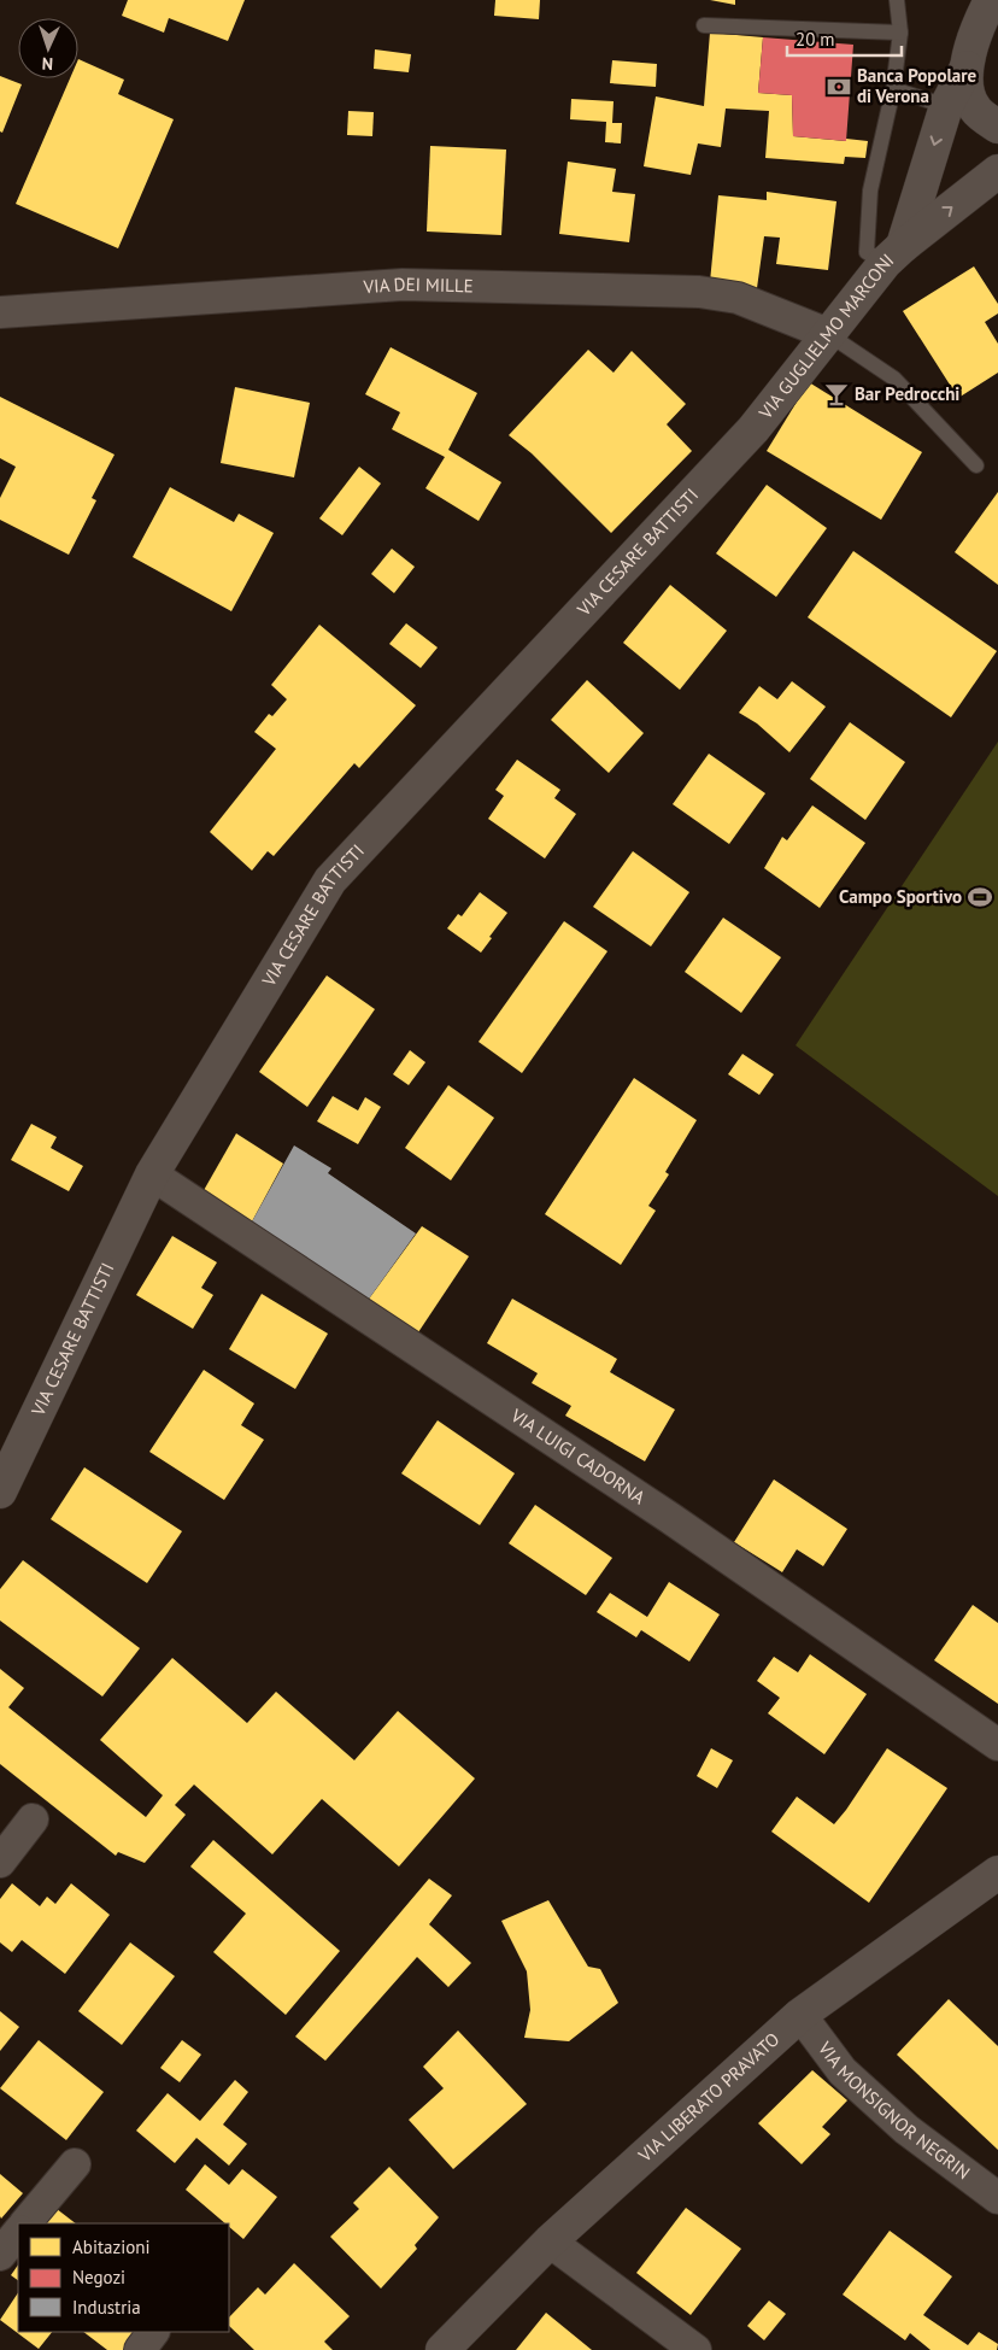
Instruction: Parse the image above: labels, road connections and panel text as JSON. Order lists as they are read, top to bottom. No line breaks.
{"streets":{"street":["VIA DEI MILLE","VIA GUGLIELMO MARCONI","VIA CESARE BATTISTI","VIA LUIGI CADORNA","VIA LIBERATO PRAVATO","VIA MONSIGNOR NEGRIN"]},"crossings":[["VIA DEI MILLE","VIA GUGLIELMO MARCONI"],["VIA GUGLIELMO MARCONI","VIA CESARE BATTISTI"],["VIA CESARE BATTISTI","VIA LUIGI CADORNA"],["VIA LIBERATO PRAVATO","VIA MONSIGNOR NEGRIN"]],"places":{"bank":["Banca Popolare di Verona"],"bar":["Bar Pedrocchi"],"sports":["Campo Sportivo"]},"legend":["Abitazioni","Negozi","Industria"],"scale_bar":"20 m","north":"bottom"}
